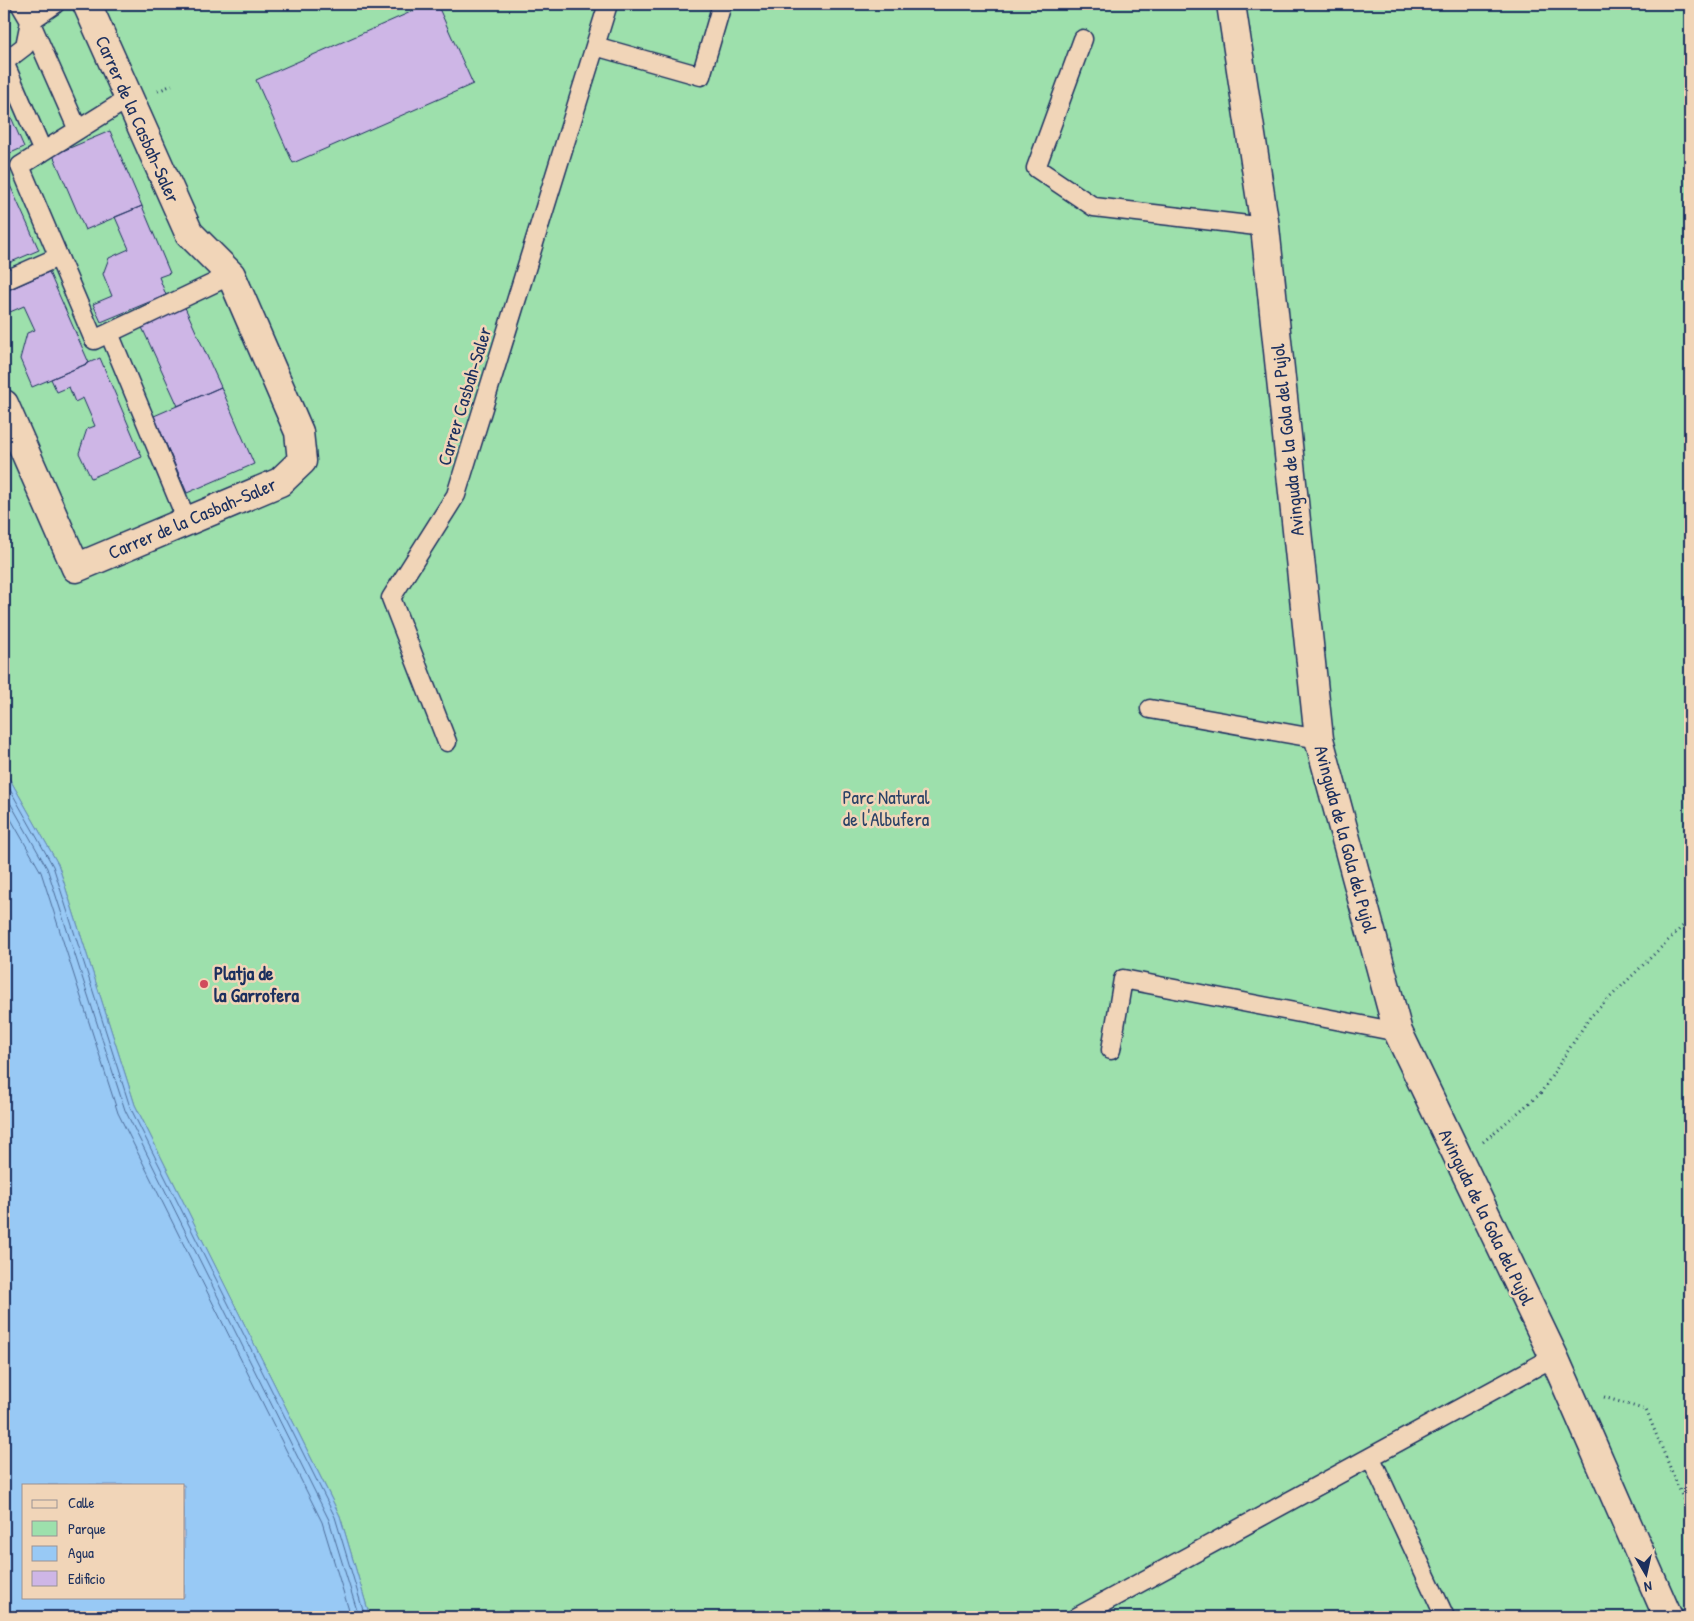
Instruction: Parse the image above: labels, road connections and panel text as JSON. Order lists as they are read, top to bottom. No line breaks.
{"streets":{"street":["Carrer de la Casbah-Saler","Avinguda de la Gola del Pujol"],"lane":["Carrer Casbah-Saler"]},"parks":["Parc Natural de l'Albufera"],"places":["Platja de la Garrofera"],"legend":["Calle","Parque","Agua","Edificio"],"north":"bottom"}
